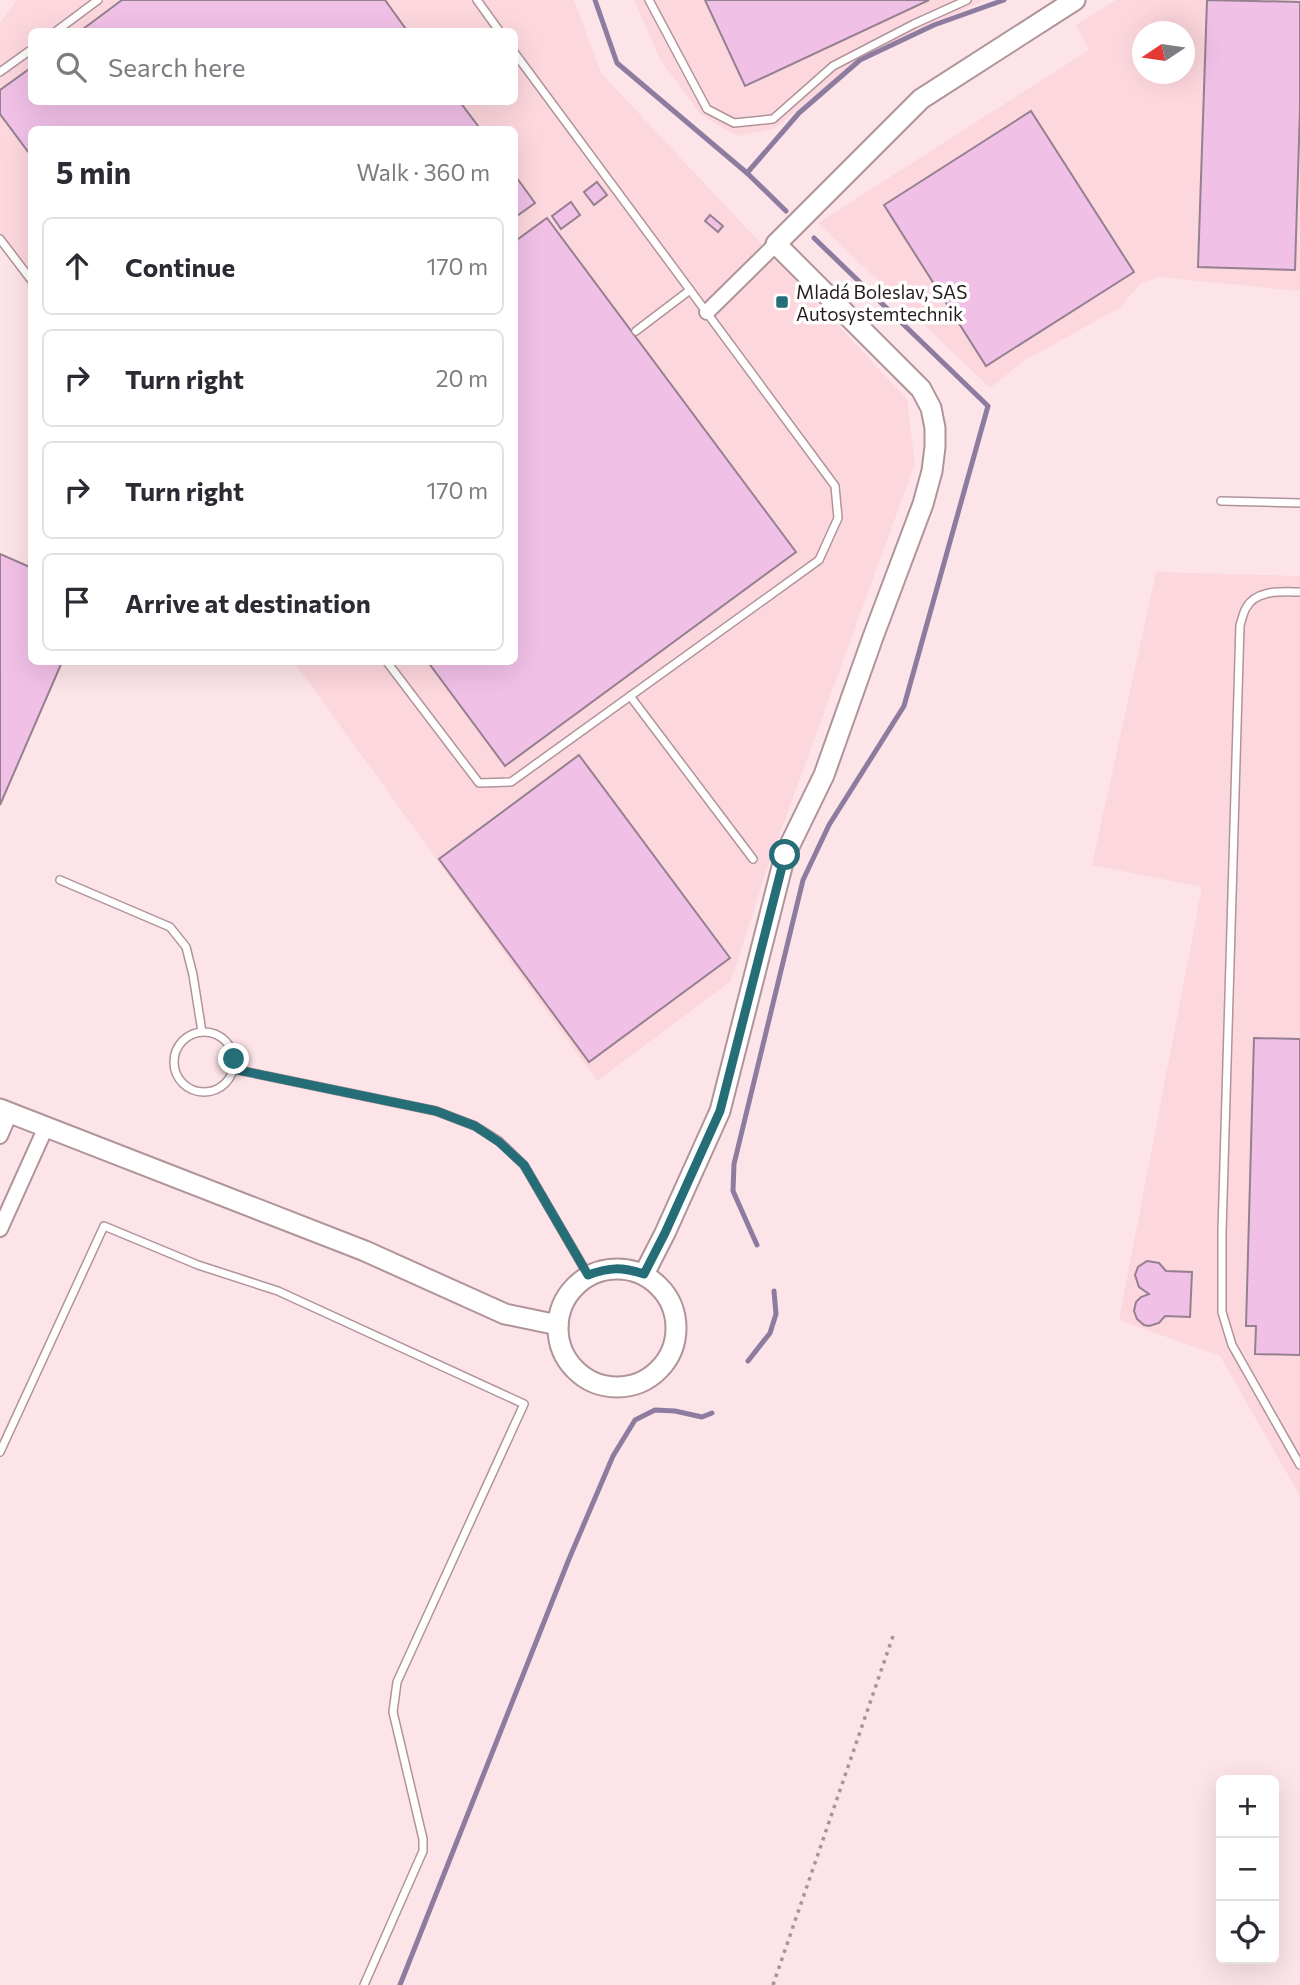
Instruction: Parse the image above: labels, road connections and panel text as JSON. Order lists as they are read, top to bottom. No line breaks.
{"places":{"transit":["Mladá Boleslav, SAS Autosystemtechnik"]},"north":"left","page":{"search":"Search here","heading":["5 min","Walk · 360 m"],"list":[["Continue","170 m"],["Turn right","20 m"],["Turn right","170 m"],"Arrive at destination"],"map_buttons":["+","−"]}}
